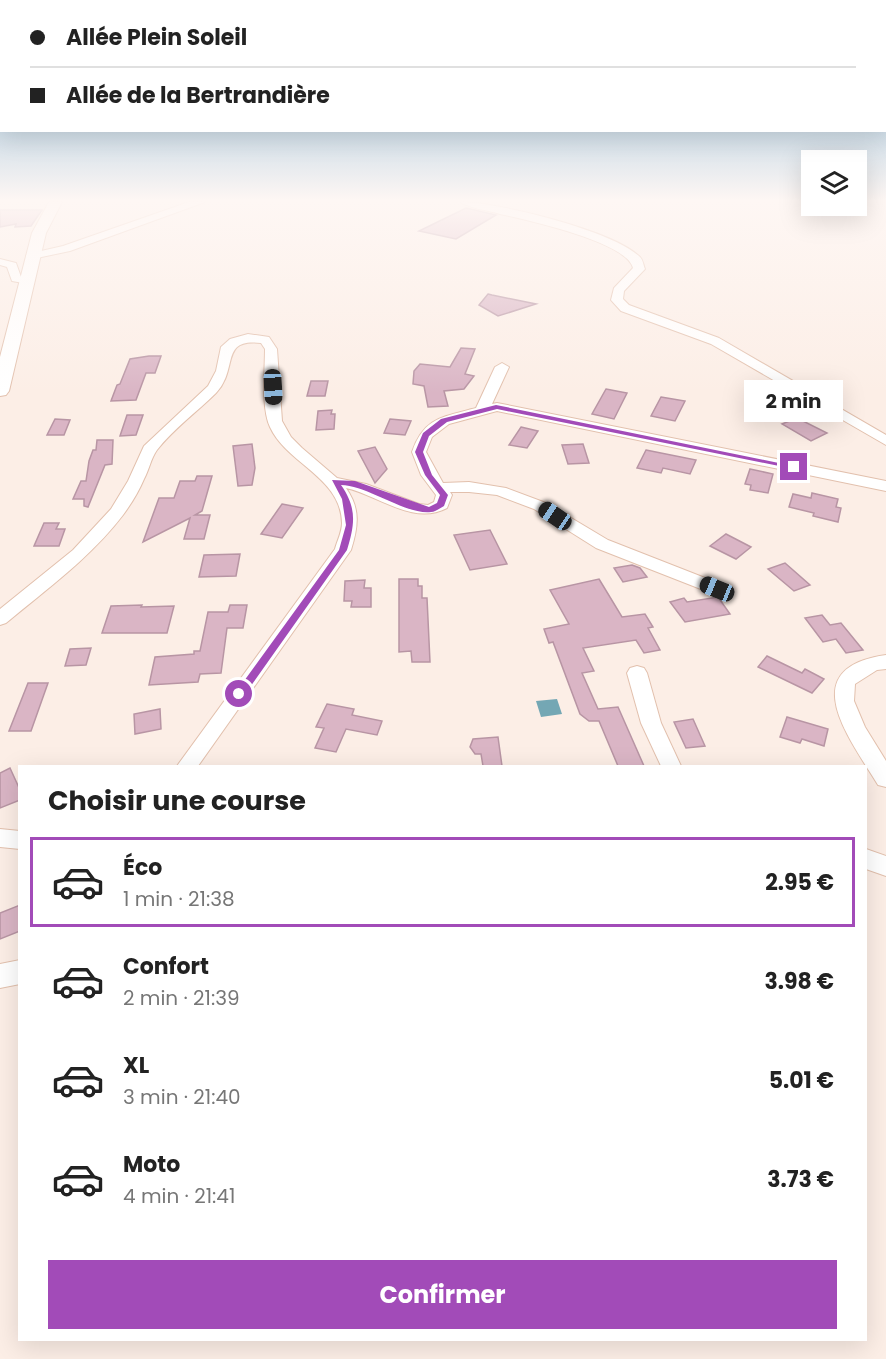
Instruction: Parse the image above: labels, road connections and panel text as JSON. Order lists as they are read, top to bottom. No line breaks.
{"page":{"banner":["Allée Plein Soleil","Allée de la Bertrandière"],"bubble":"2 min","heading":"Choisir une course","list":[{"name":"Éco","note":"1 min · 21:38","value":"2.95 €"},{"name":"Confort","note":"2 min · 21:39","value":"3.98 €"},{"name":"XL","note":"3 min · 21:40","value":"5.01 €"},{"name":"Moto","note":"4 min · 21:41","value":"3.73 €"}],"buttons":"Confirmer"}}
